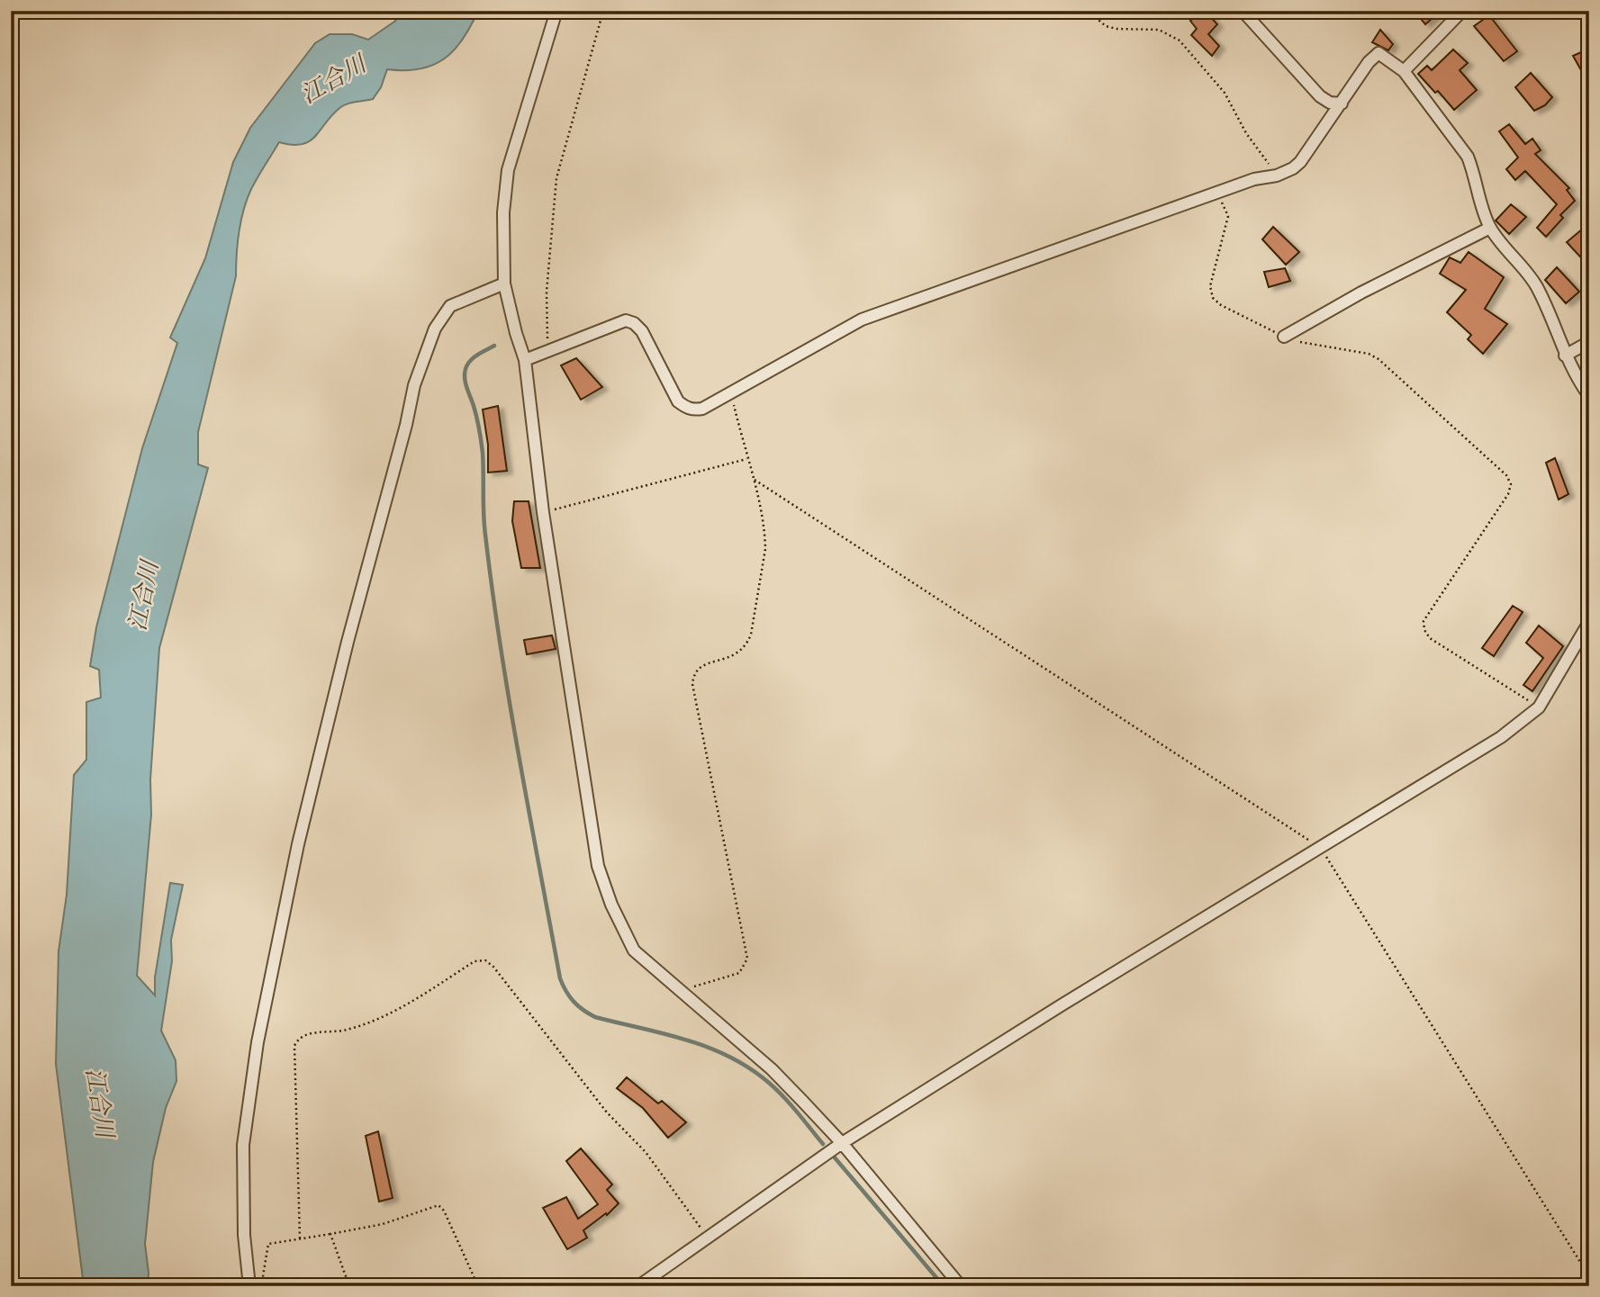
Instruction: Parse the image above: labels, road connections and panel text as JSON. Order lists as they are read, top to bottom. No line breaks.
{"water":["江合川"]}
